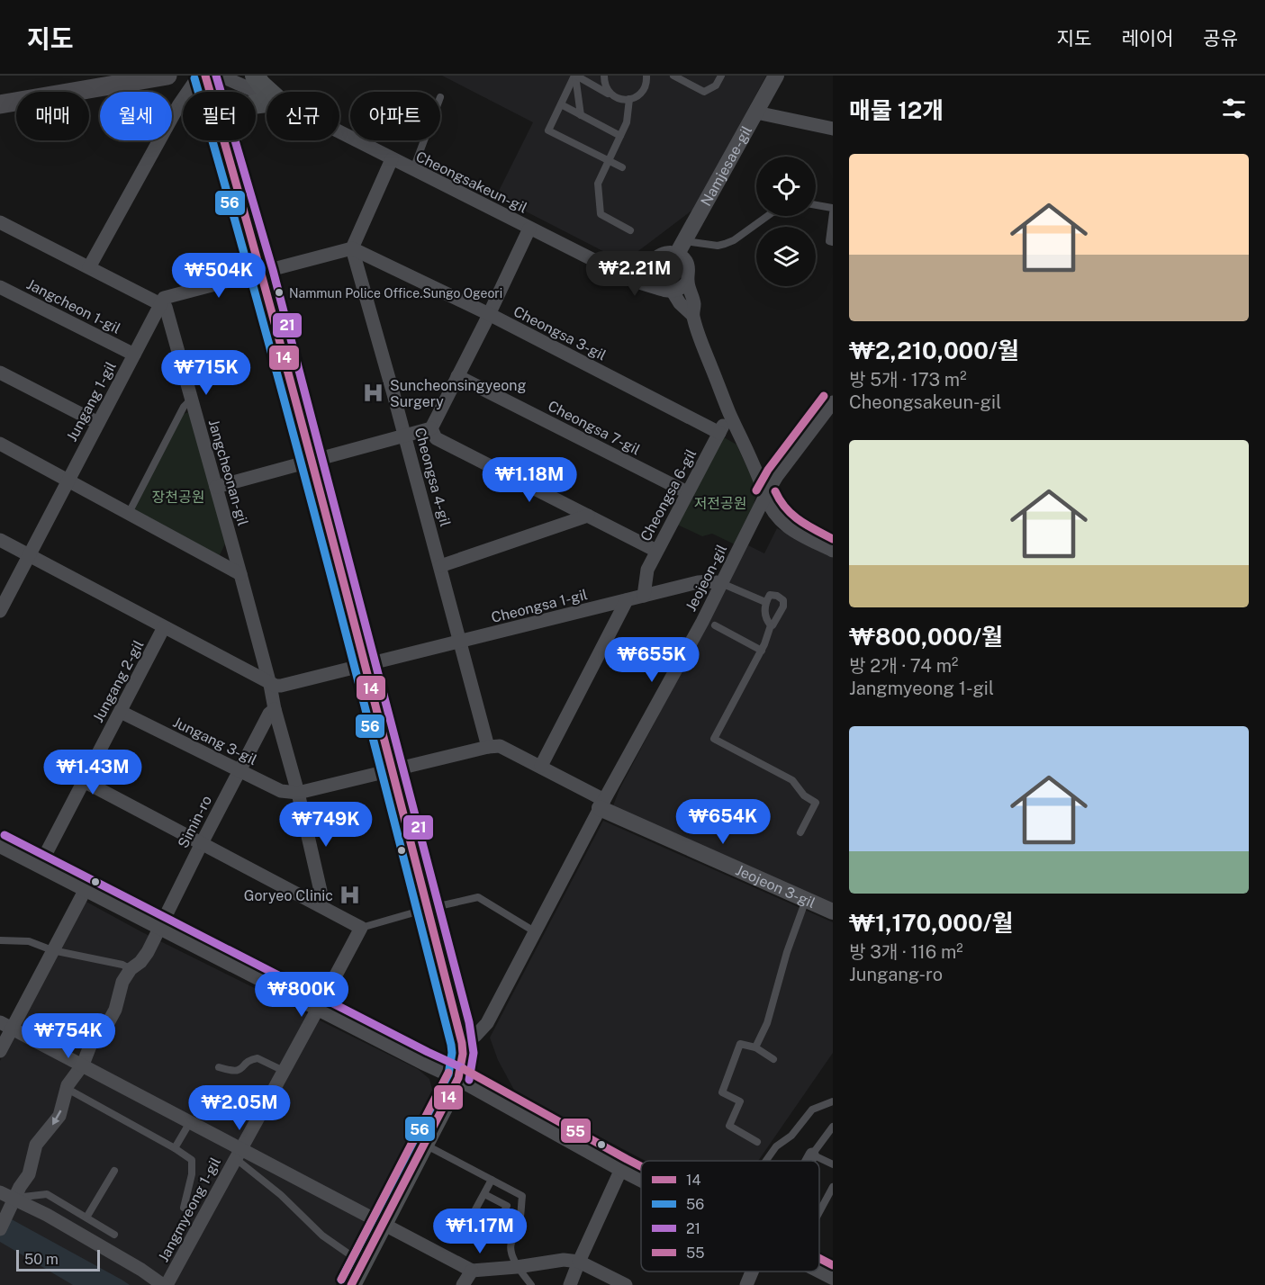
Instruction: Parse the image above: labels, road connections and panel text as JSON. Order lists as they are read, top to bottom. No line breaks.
{"streets":{"street":["Namjesae-gil","Cheongsakeun-gil","Jangcheon 1-gil","Cheongsa 3-gil","Jungang 1-gil","Cheongsa 7-gil","Jangcheonan-gil","Cheongsa 4-gil","Cheongsa 6-gil","Jeojeon-gil","Cheongsa 1-gil","Jungang 2-gil","Jungang 3-gil","Simin-ro","Jeojeon 3-gil","Jangmyeong 1-gil"]},"crossings":[["Namjesae-gil","Cheongsakeun-gil"],["Jangcheon 1-gil","Jungang 1-gil"],["Cheongsa 3-gil","Cheongsa 4-gil"],["Cheongsa 3-gil","Cheongsa 6-gil"],["Jungang 1-gil","Jangcheonan-gil"],["Cheongsa 7-gil","Cheongsa 6-gil"],["Cheongsa 4-gil","Cheongsa 1-gil"],["Cheongsa 4-gil","Jeojeon 3-gil"],["Cheongsa 6-gil","Cheongsa 1-gil"],["Jeojeon-gil","Cheongsa 1-gil"],["Jeojeon-gil","Jeojeon 3-gil"],["Jungang 2-gil","Jungang 3-gil"],["Jungang 3-gil","Simin-ro"],["Jungang 3-gil","Jeojeon 3-gil"]],"parks":["장천공원","저전공원"],"places":{"other":["Nammun Police Office.Sungo Ogeori"],"hospital":["Suncheonsingyeong Surgery","Goryeo Clinic"]},"lines":["transit line 14","transit line 21","transit line 56","transit line 55"],"legend":["14","56","21","55"],"scale_bar":"50 m","page":{"header":"지도","nav":["지도","레이어","공유"],"heading":"매물 12개","chip":["매매","월세","필터","신규","아파트"],"list":[{"name":"₩2,210,000/월","note":"방 5개 · 173 m² · Cheongsakeun-gil"},{"name":"₩800,000/월","note":"방 2개 · 74 m² · Jangmyeong 1-gil"},{"name":"₩1,170,000/월","note":"방 3개 · 116 m² · Jungang-ro"}],"price":["₩2.21M","₩504K","₩715K","₩1.18M","₩655K","₩1.43M","₩654K","₩749K","₩800K","₩754K","₩2.05M","₩1.17M"],"scale":"50 m"}}
